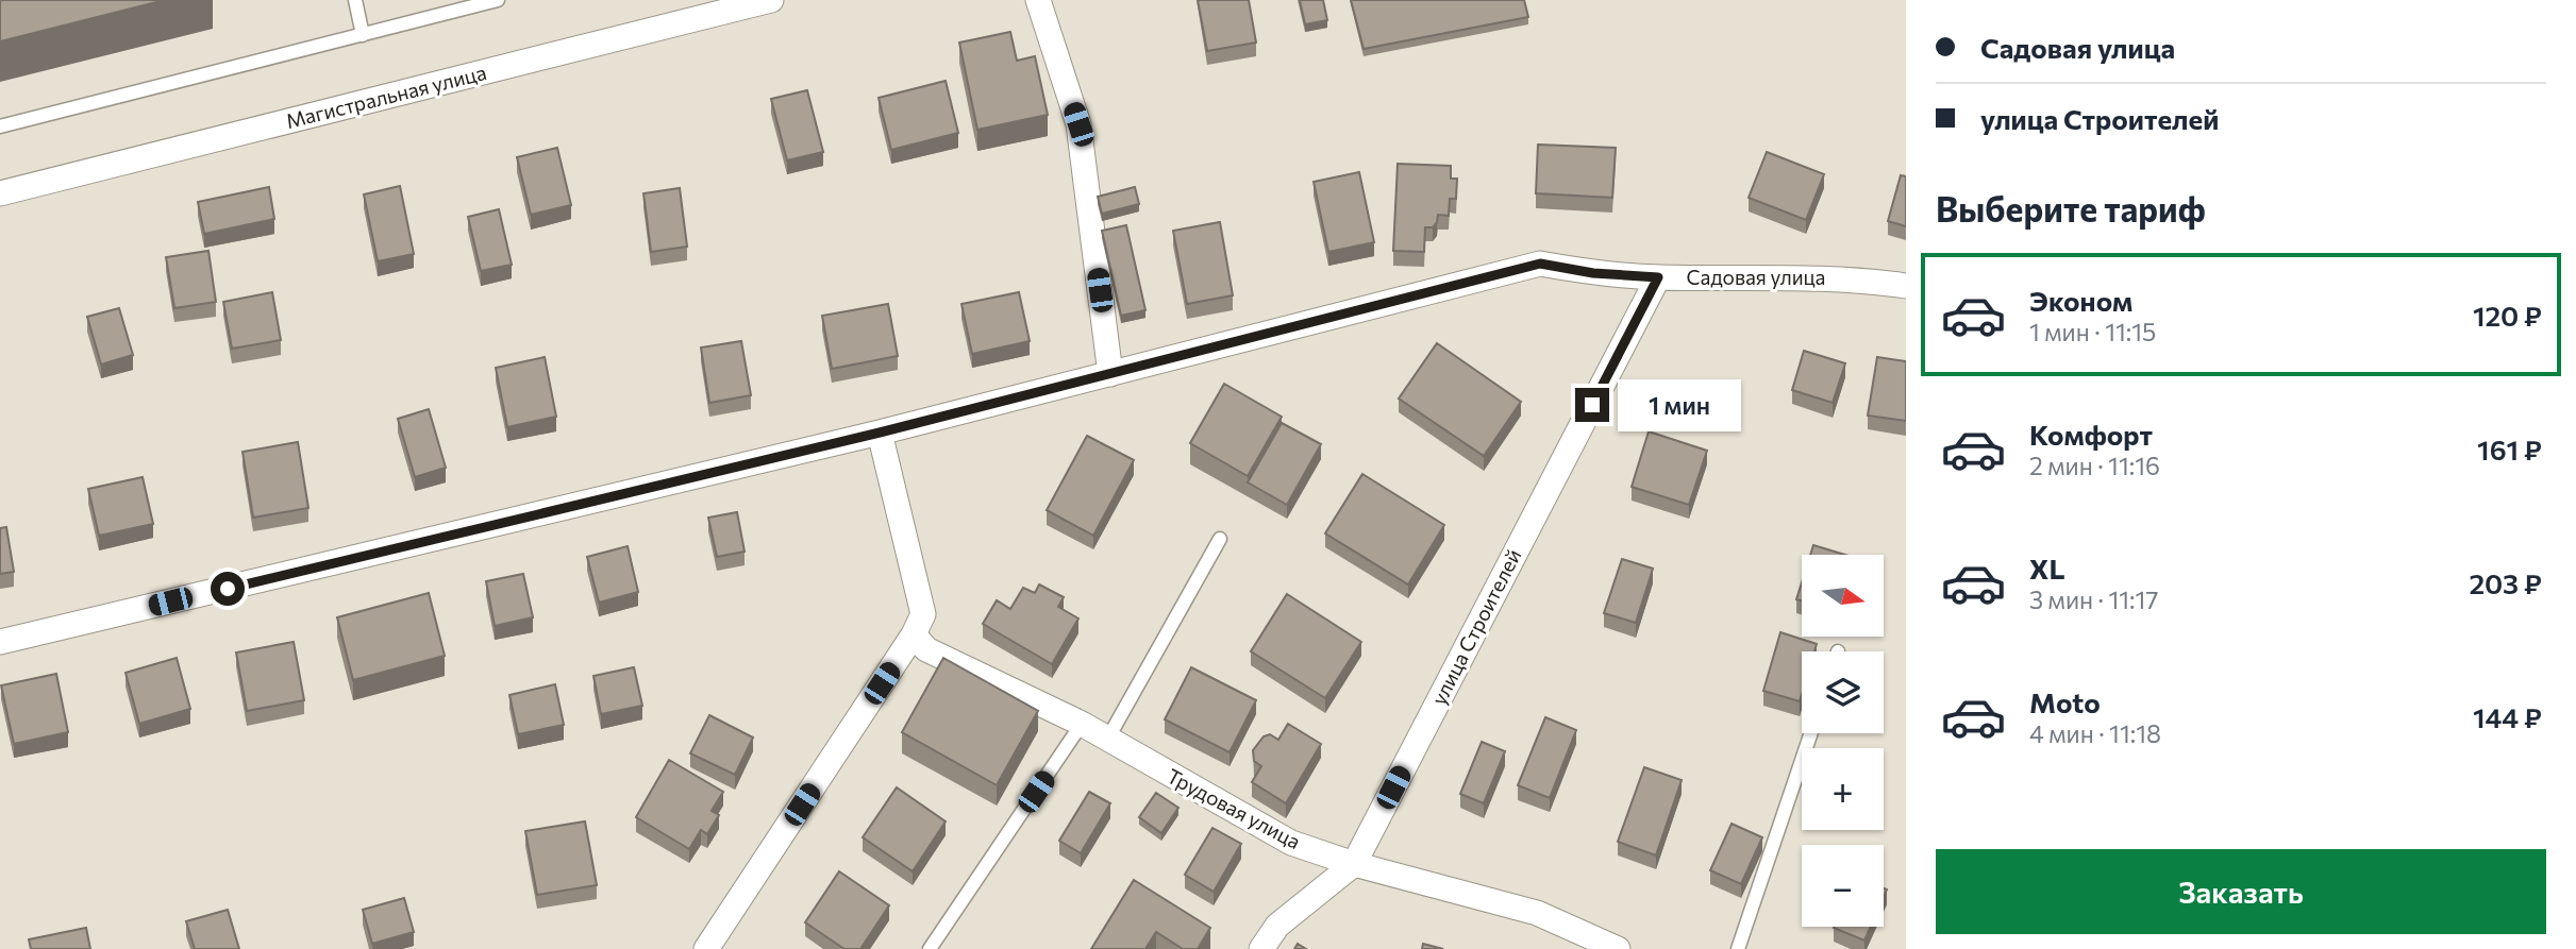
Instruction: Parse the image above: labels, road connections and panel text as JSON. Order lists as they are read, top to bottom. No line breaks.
{"streets":{"street":["Магистральная улица","Садовая улица","улица Строителей","Трудовая улица"]},"crossings":[["Садовая улица","улица Строителей"],["улица Строителей","Трудовая улица"]],"north":"right","page":{"banner":["Садовая улица","улица Строителей"],"heading":"Выберите тариф","list":[{"name":"Эконом","note":"1 мин · 11:15","value":"120 ₽"},{"name":"Комфорт","note":"2 мин · 11:16","value":"161 ₽"},{"name":"XL","note":"3 мин · 11:17","value":"203 ₽"},{"name":"Moto","note":"4 мин · 11:18","value":"144 ₽"}],"bubble":"1 мин","map_buttons":["+","−"],"buttons":"Заказать"}}
